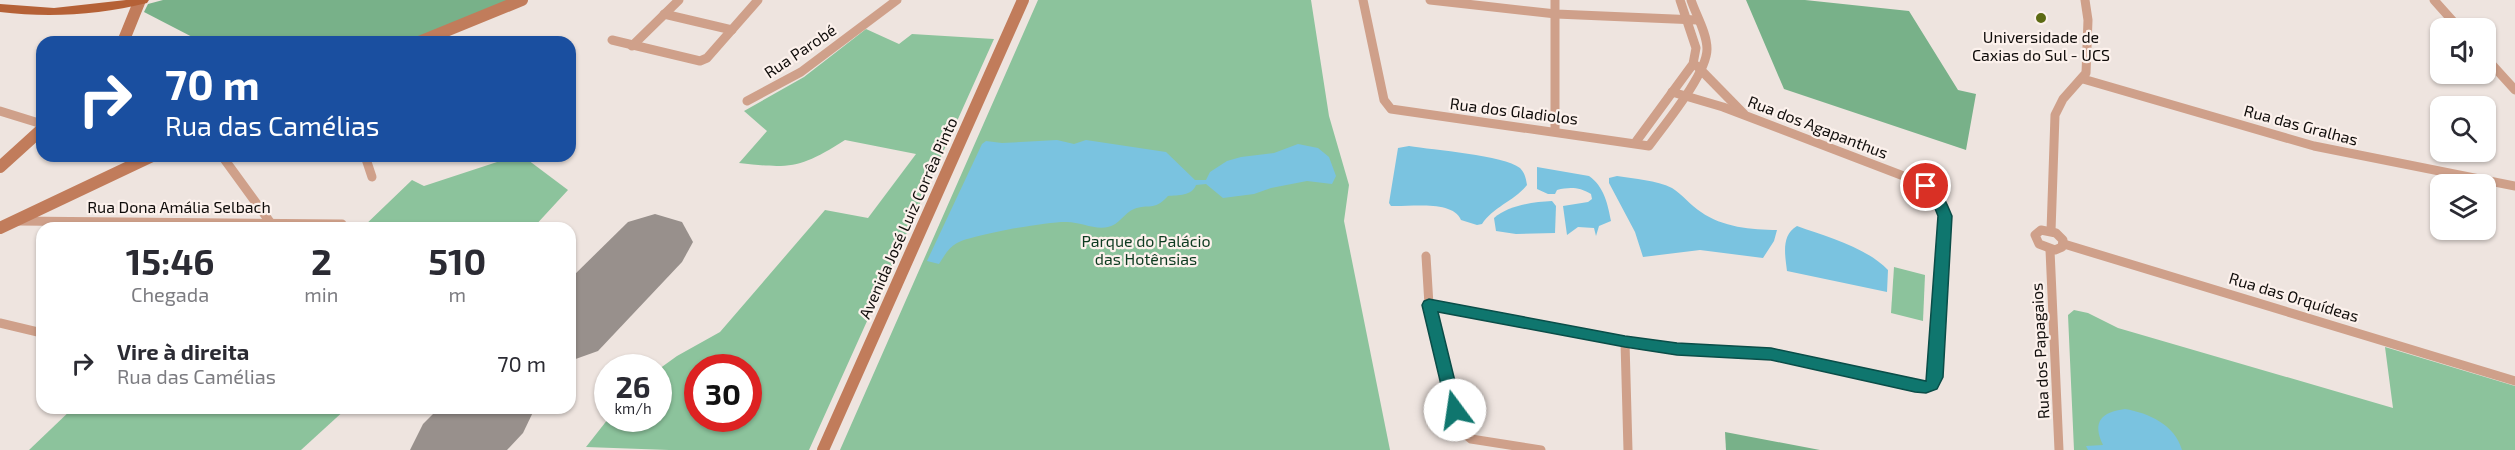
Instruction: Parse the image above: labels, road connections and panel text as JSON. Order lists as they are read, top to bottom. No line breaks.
{"streets":{"street":["Rua Parobé","Rua dos Gladiolos","Rua das Gralhas","Rua dos Agapanthus","Rua Dona Amália Selbach","Avenida José Luiz Corrêa Pinto","Rua das Orquídeas","Rua dos Papagaios"]},"crossings":[["Rua dos Gladiolos","Rua dos Agapanthus"]],"parks":["Parque do Palácio das Hotênsias"],"places":["Universidade de Caxias do Sul - UCS"],"page":{"turn":["70 m","Rua das Camélias"],"eta":["15:46","Chegada","2","min","510","m"],"list":[{"name":"Vire à direita","note":"Rua das Camélias","value":"70 m"}],"speed":"26 km/h","limit":"30"}}
